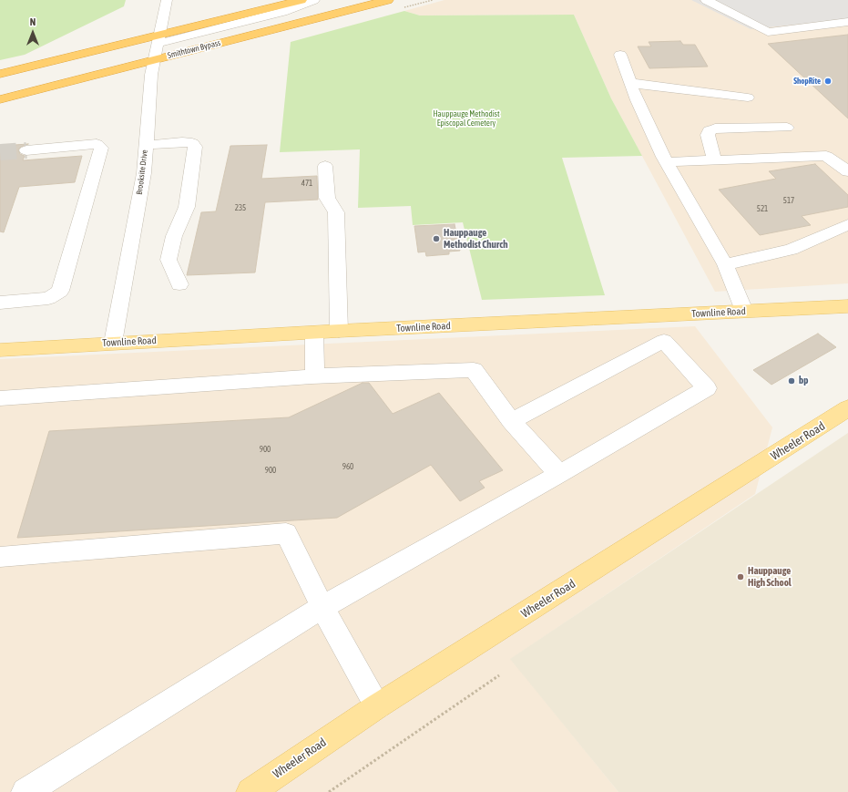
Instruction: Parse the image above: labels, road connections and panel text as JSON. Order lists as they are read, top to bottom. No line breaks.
{"streets":{"highway":["Smithtown Bypass"],"main road":["Townline Road","Wheeler Road"],"street":["Brooksite Drive"]},"crossings":[["Smithtown Bypass","Brooksite Drive"],["Brooksite Drive","Townline Road"]],"parks":["Hauppauge Methodist Episcopal Cemetery"],"places":["ShopRite","Hauppauge Methodist Church","bp","Hauppauge High School"],"house_numbers":["471","517","235","521","900","960","900"],"north":"top"}
